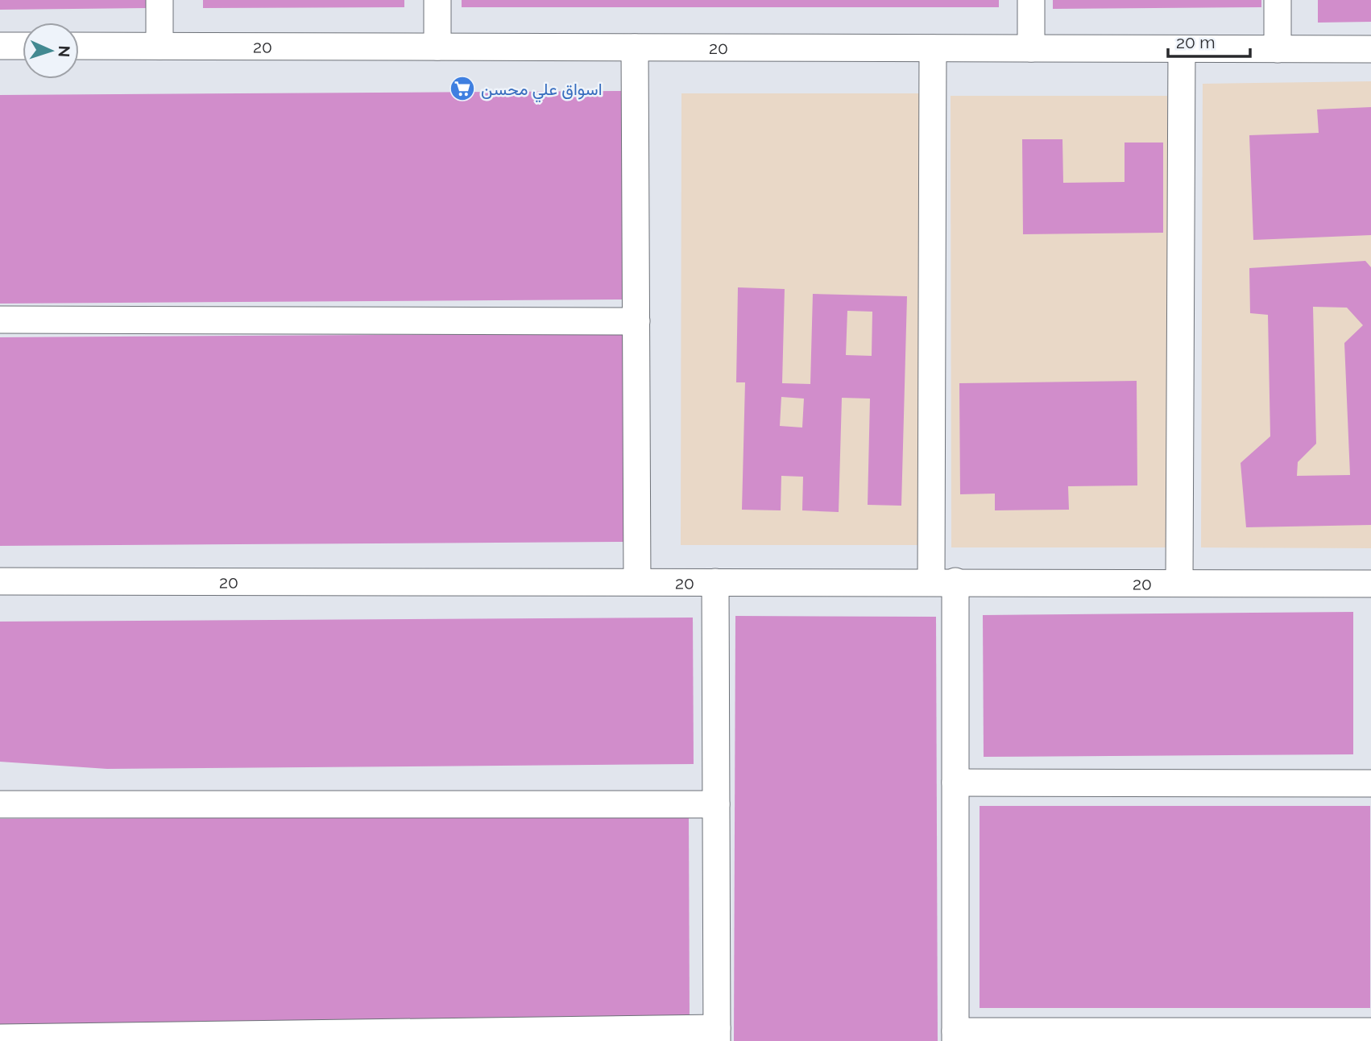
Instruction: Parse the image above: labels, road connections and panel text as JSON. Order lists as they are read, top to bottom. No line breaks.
{"streets":{"street":["20"]},"places":{"supermarket":["اسواق علي محسن"]},"scale_bar":"20 m","north":"right"}
